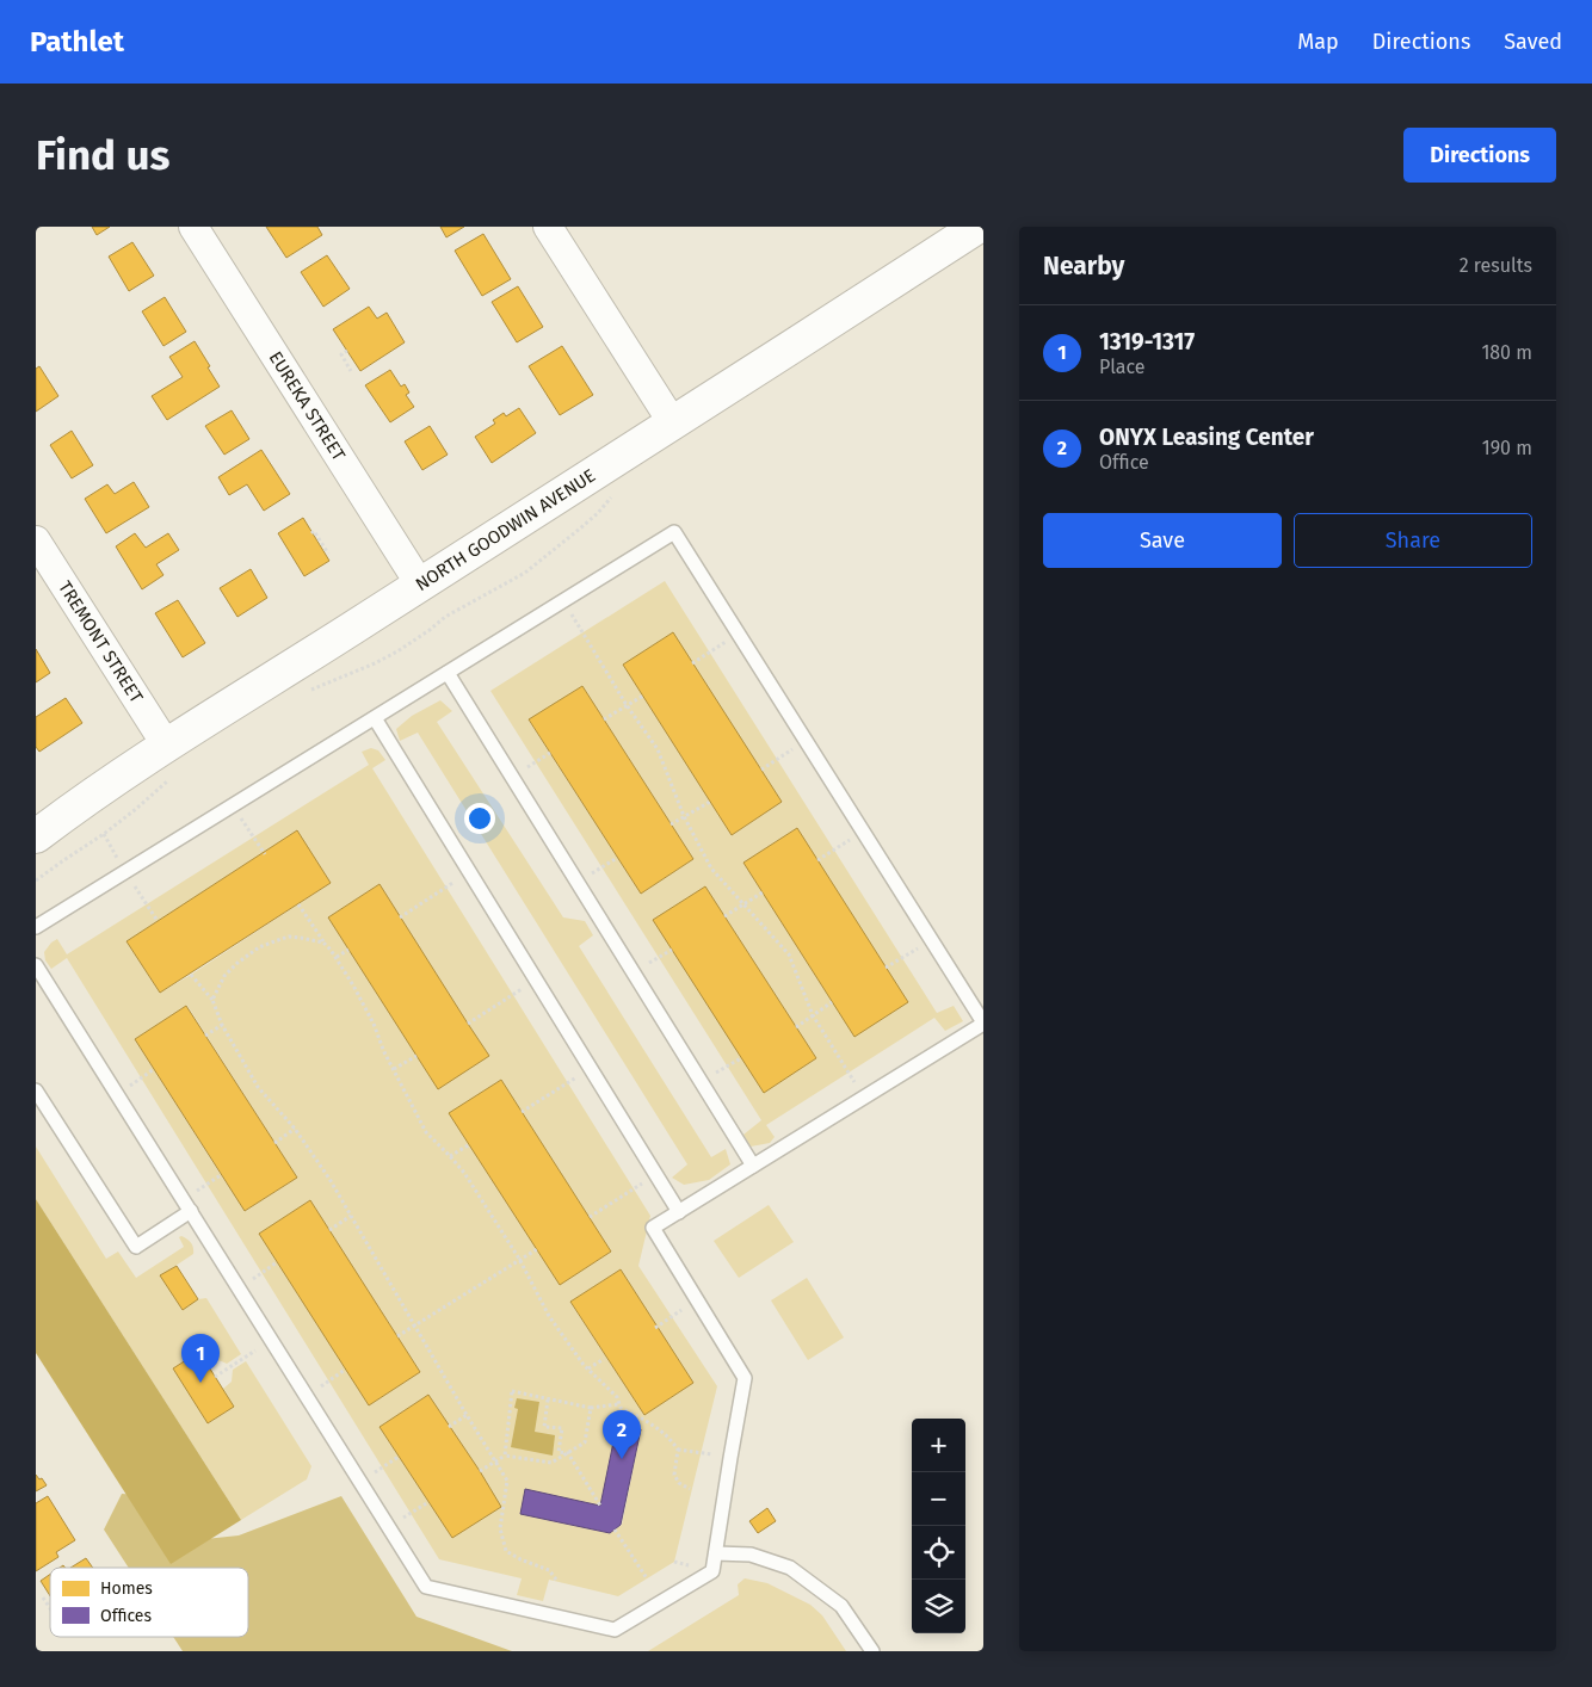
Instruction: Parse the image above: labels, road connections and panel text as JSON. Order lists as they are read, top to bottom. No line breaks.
{"streets":{"street":["EUREKA STREET","NORTH GOODWIN AVENUE","TREMONT STREET"]},"crossings":[["EUREKA STREET","NORTH GOODWIN AVENUE"],["NORTH GOODWIN AVENUE","TREMONT STREET"]],"legend":["Homes","Offices"],"page":{"header":"Pathlet","nav":["Map","Directions","Saved"],"buttons":["Directions",["Save","Share"]],"title":"Find us","heading":["Nearby","2 results"],"list":[{"mark":"1","name":"1319-1317","note":"Place","value":"180 m"},{"mark":"2","name":"ONYX Leasing Center","note":"Office","value":"190 m"}],"pins":["1","2"],"map_buttons":["+","−"]}}
